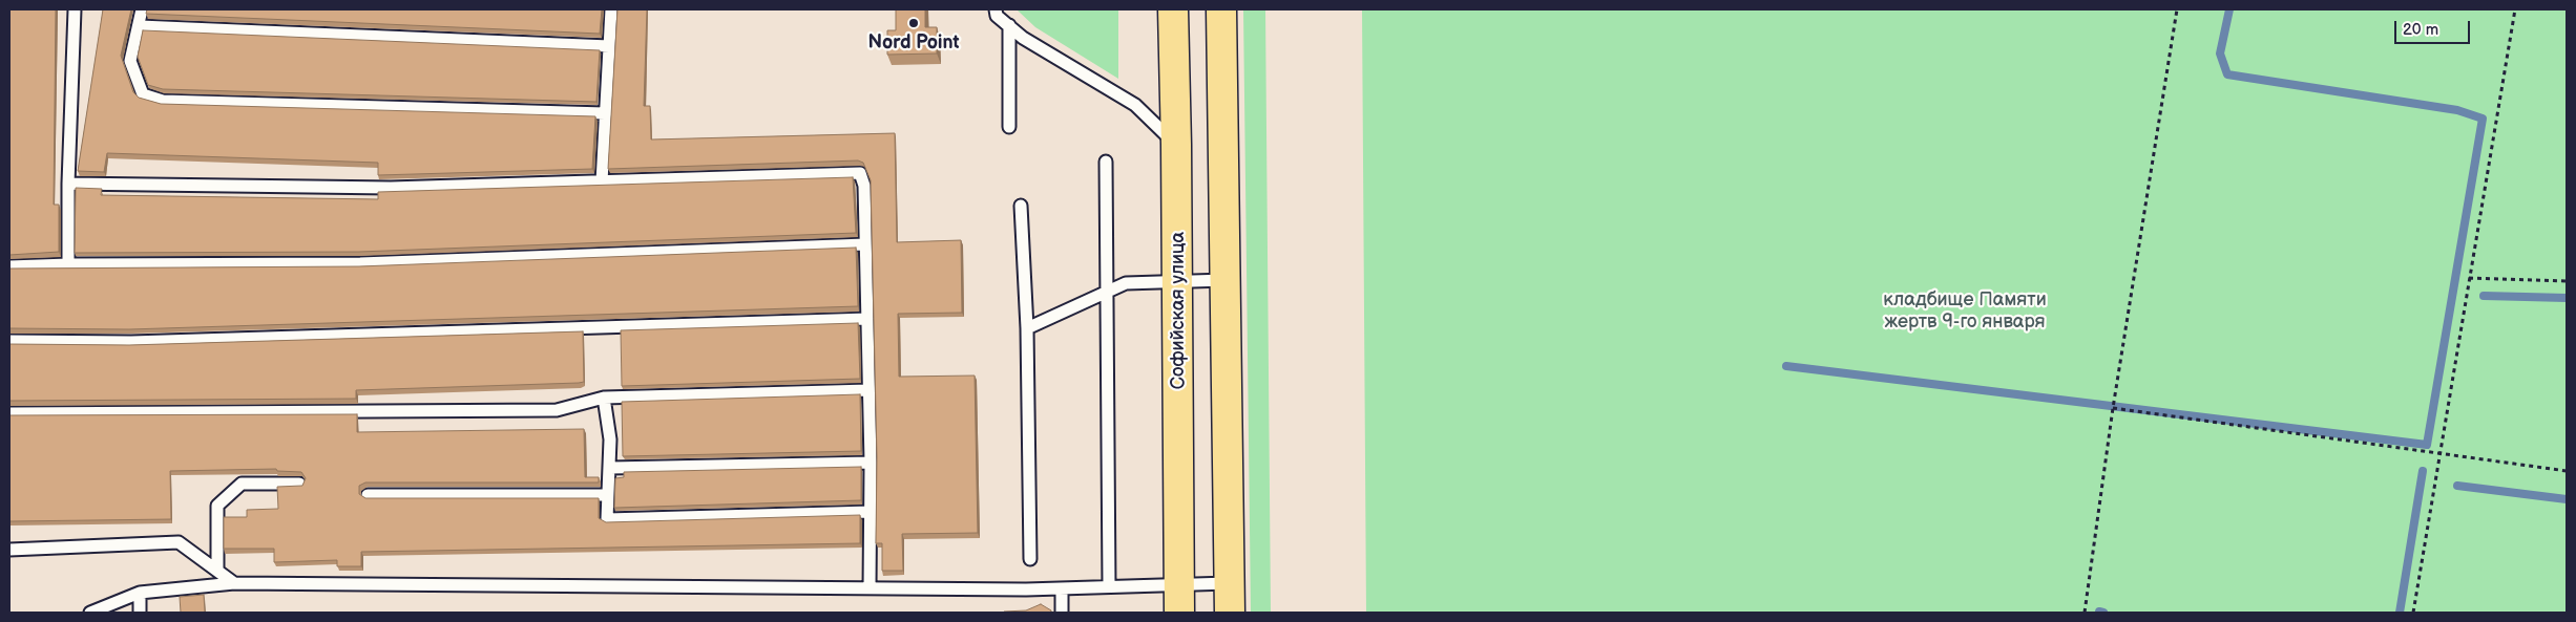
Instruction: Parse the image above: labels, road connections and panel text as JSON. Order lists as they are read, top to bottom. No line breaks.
{"streets":{"main road":["Софийская улица"]},"parks":["кладбище Памяти жертв 9-го января"],"places":["Nord Point"],"scale_bar":"20 m"}
